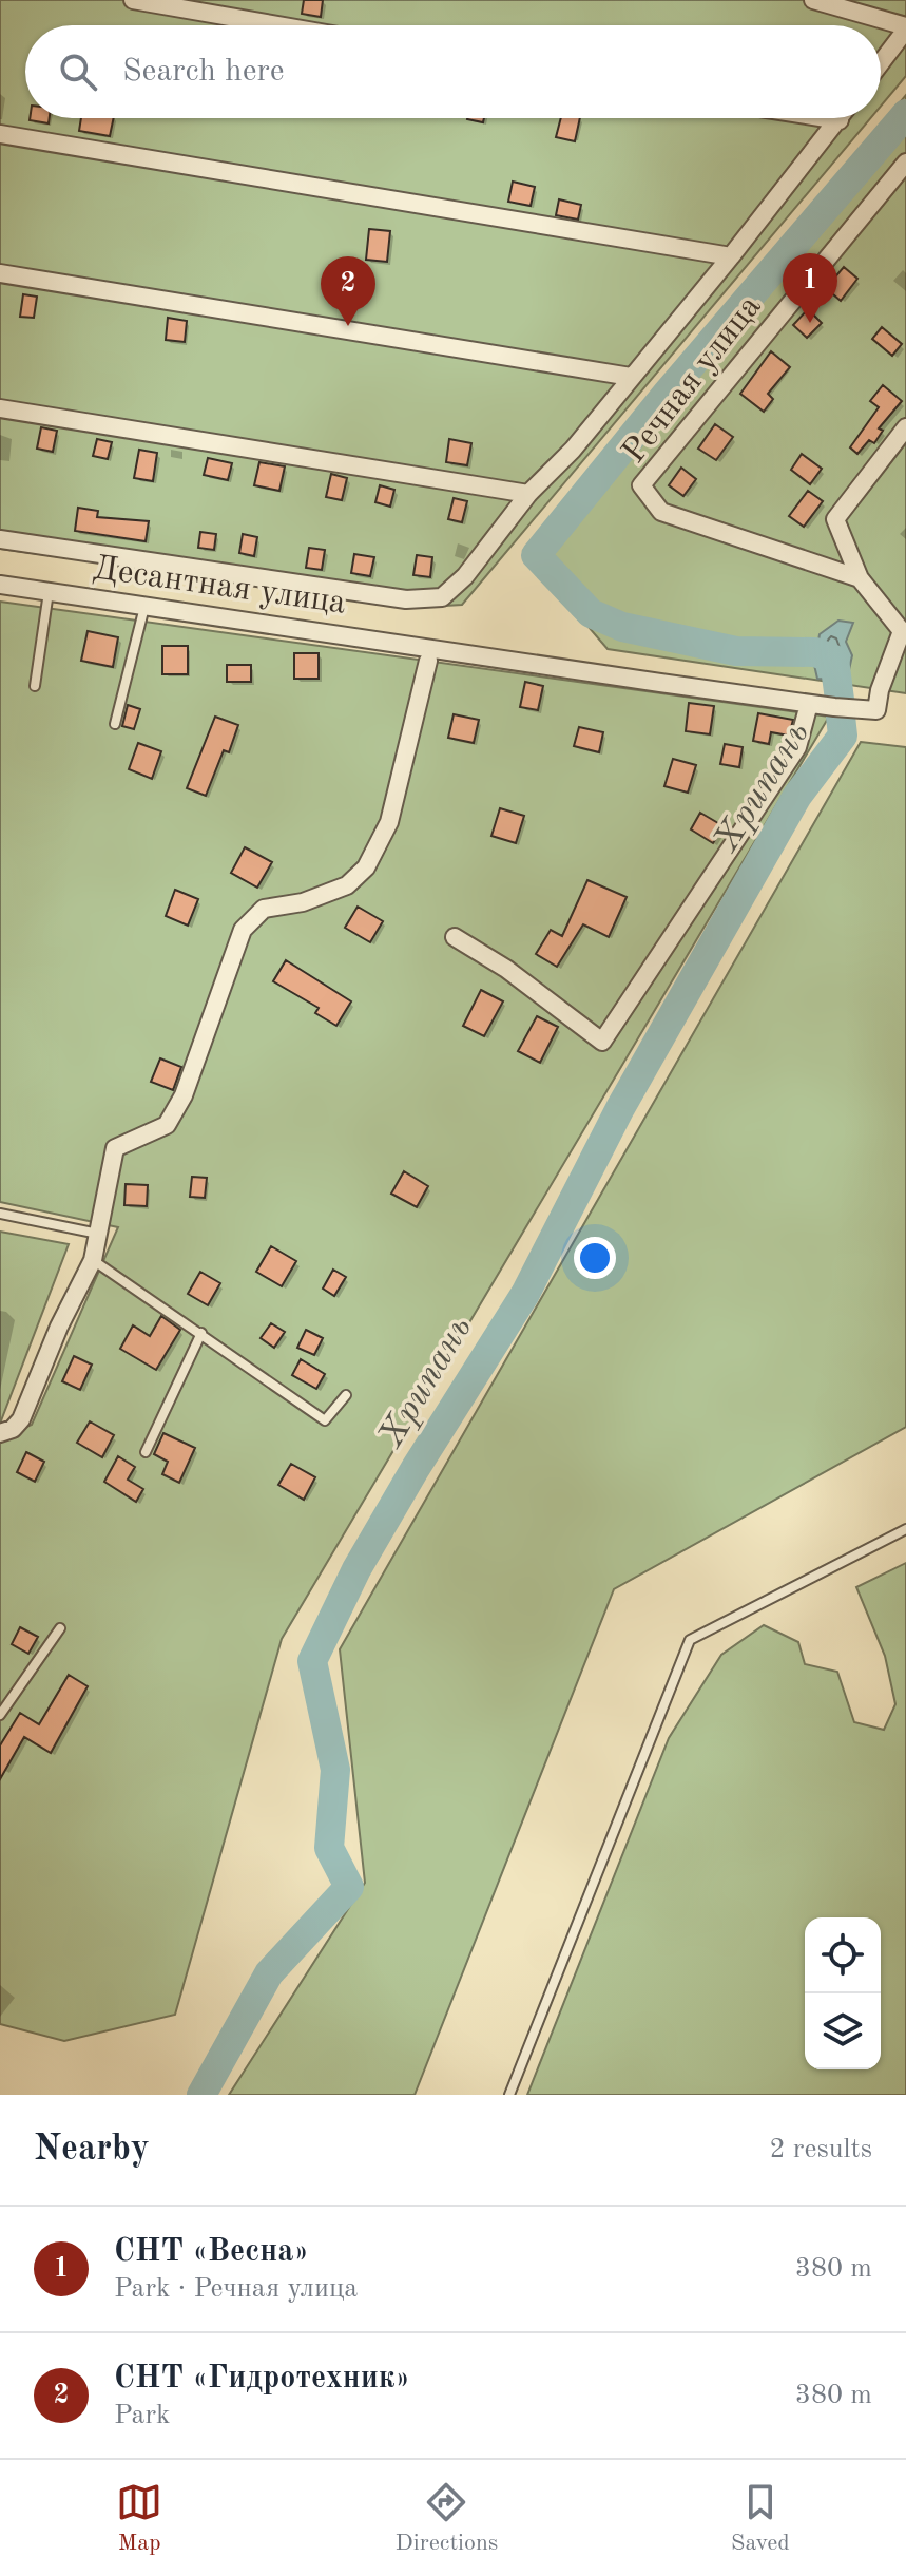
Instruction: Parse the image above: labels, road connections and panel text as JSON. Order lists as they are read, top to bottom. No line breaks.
{"streets":{"street":["Речная улица","Десантная улица"]},"water":["Хрипань"],"page":{"search":"Search here","pins":["1","2"],"heading":["Nearby","2 results"],"list":[{"mark":"1","name":"СНТ «Весна»","note":"Park · Речная улица","value":"380 m"},{"mark":"2","name":"СНТ «Гидротехник»","note":"Park","value":"380 m"}],"nav":["Map","Directions","Saved"]}}
